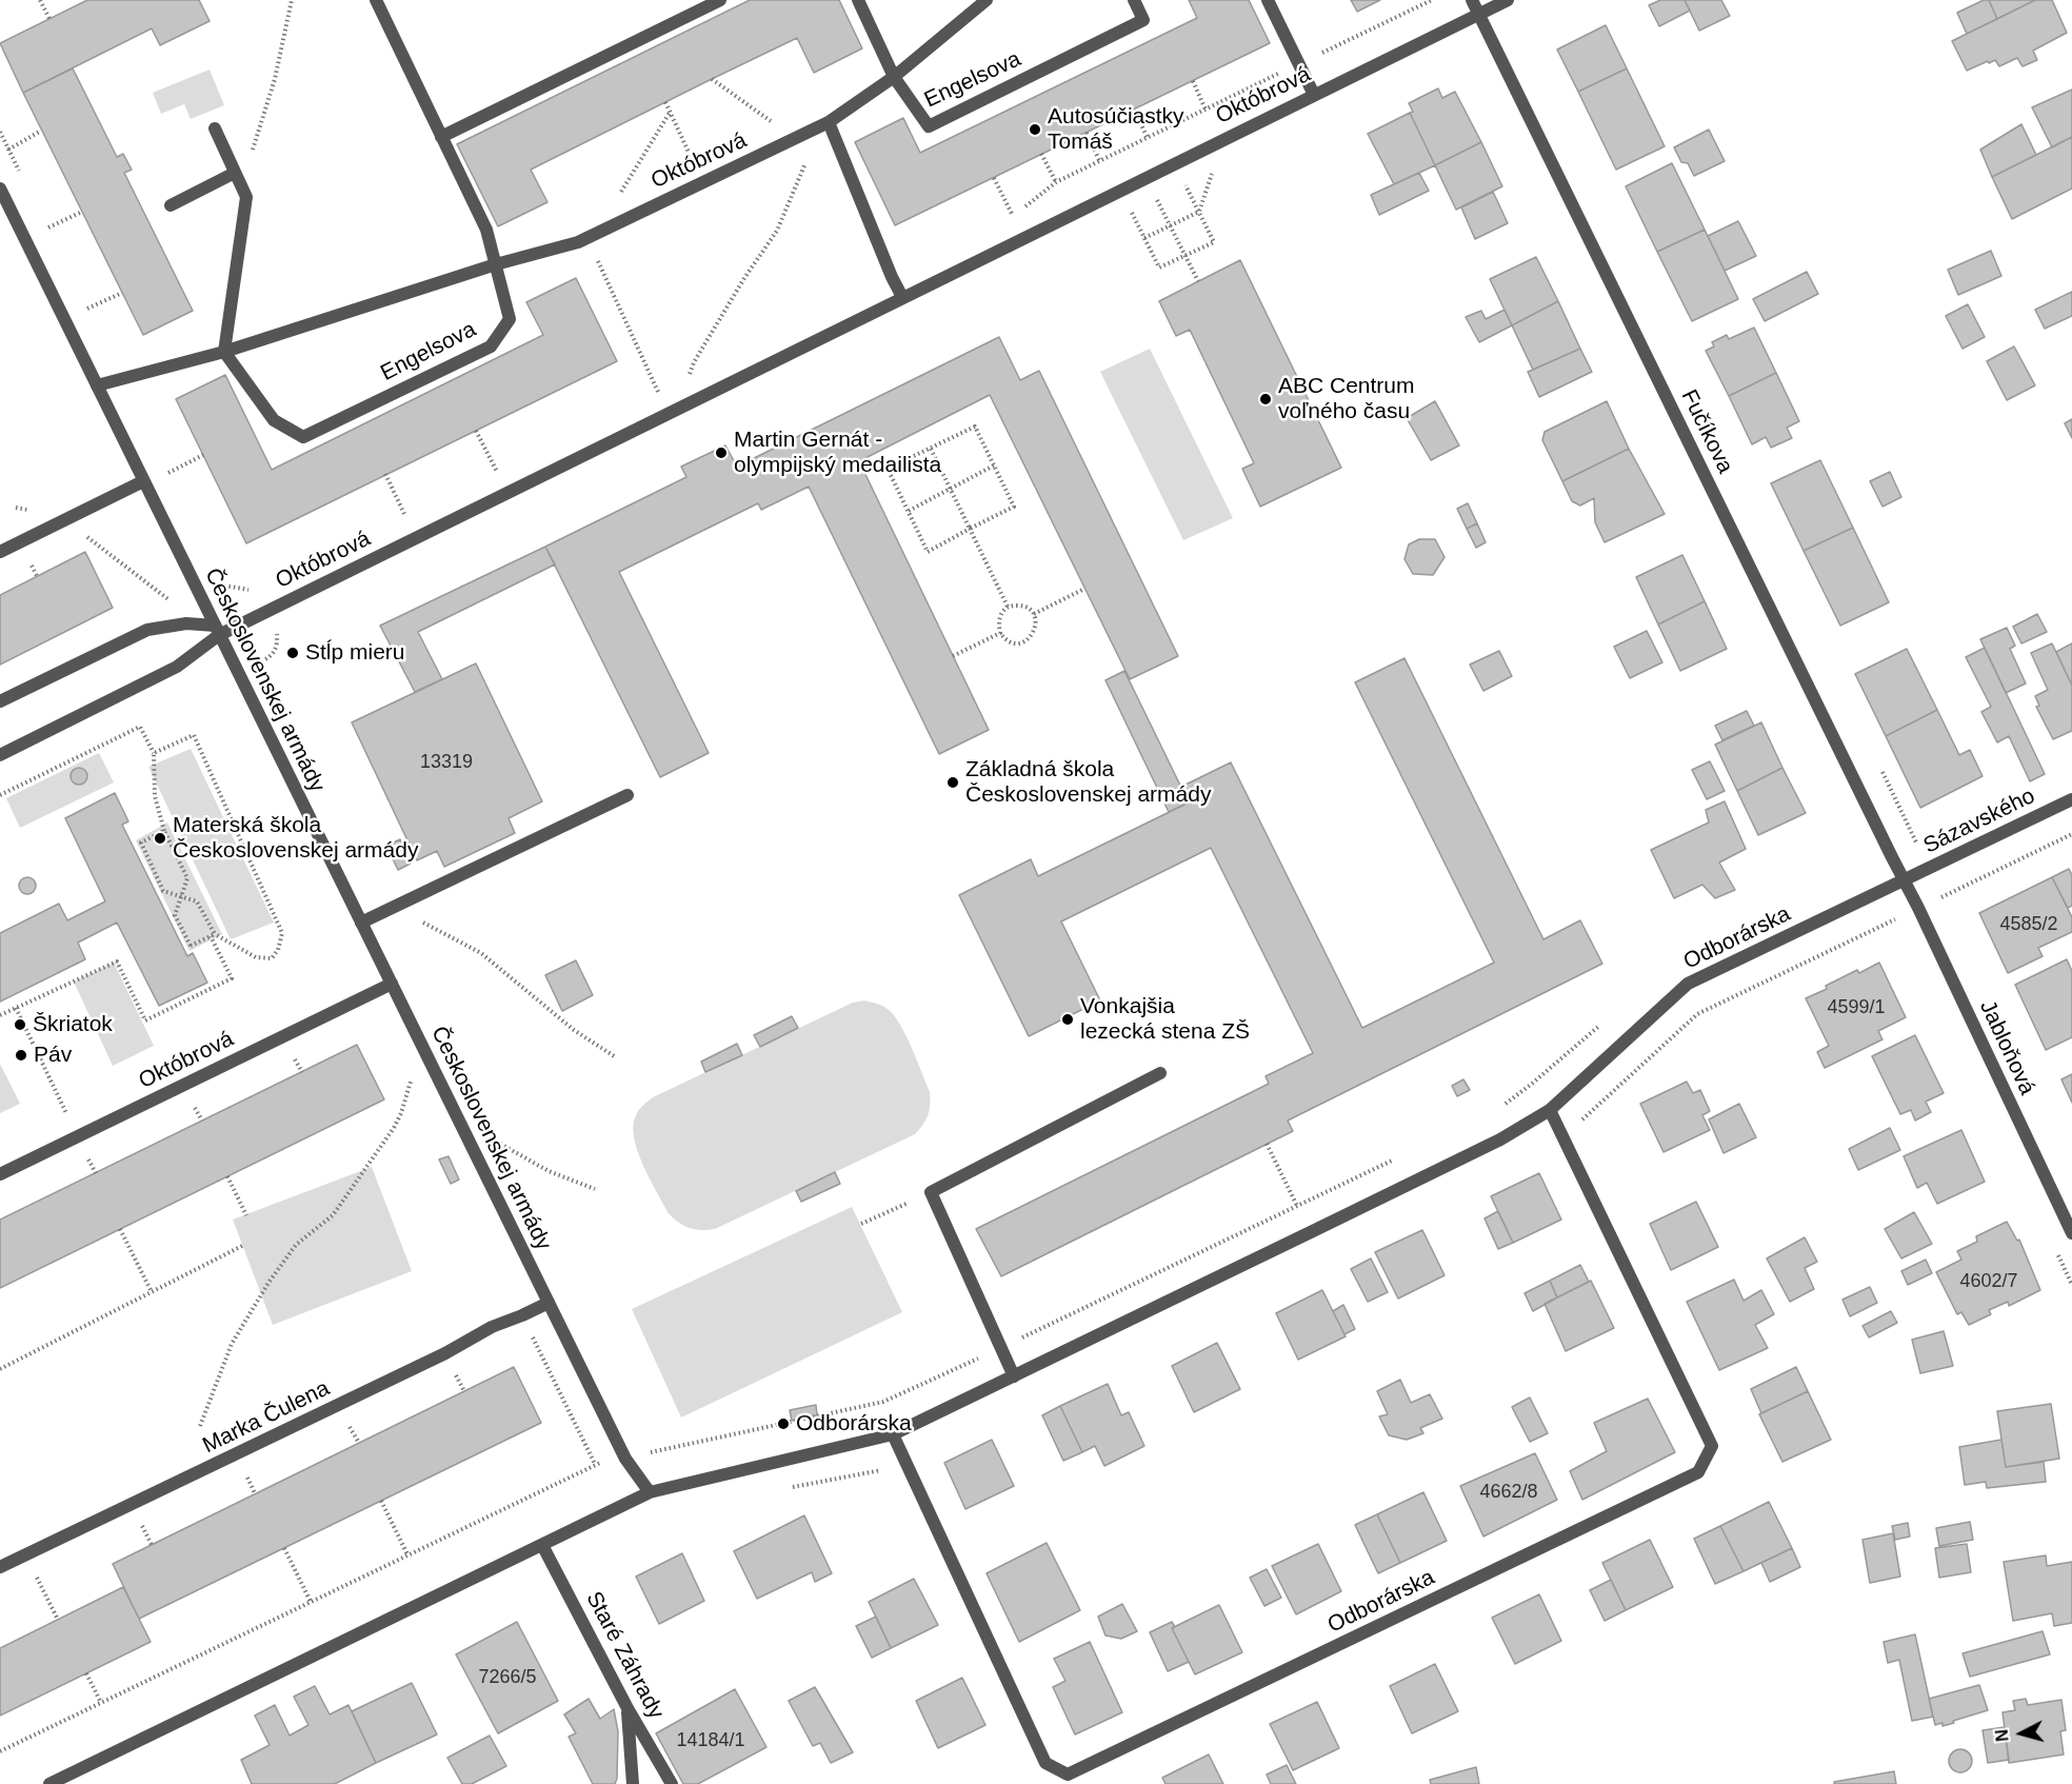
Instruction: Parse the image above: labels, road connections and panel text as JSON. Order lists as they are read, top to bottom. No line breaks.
{"streets":{"street":["Engelsova","Októbrová","Fučíkova","Československej armády","Sázavského","Odborárska","Jabloňová","Marka Čulena","Staré Záhrady"]},"crossings":[["Engelsova","Októbrová"],["Októbrová","Fučíkova"],["Októbrová","Československej armády"],["Fučíkova","Sázavského"],["Fučíkova","Odborárska"],["Fučíkova","Jabloňová"],["Československej armády","Odborárska"],["Československej armády","Marka Čulena"],["Sázavského","Odborárska"],["Sázavského","Jabloňová"],["Odborárska","Jabloňová"],["Odborárska","Staré Záhrady"]],"places":["Autosúčiastky Tomáš","ABC Centrum voľného času","Martin Gernát - olympijský medailista","Stĺp mieru","Základná škola Československej armády","Materská škola Československej armády","Vonkajšia lezecká stena ZŠ","Škriatok","Páv","Odborárska"],"house_numbers":["13319","4585/2","4599/1","4602/7","4662/8","7266/5","14184/1"],"north":"left"}
